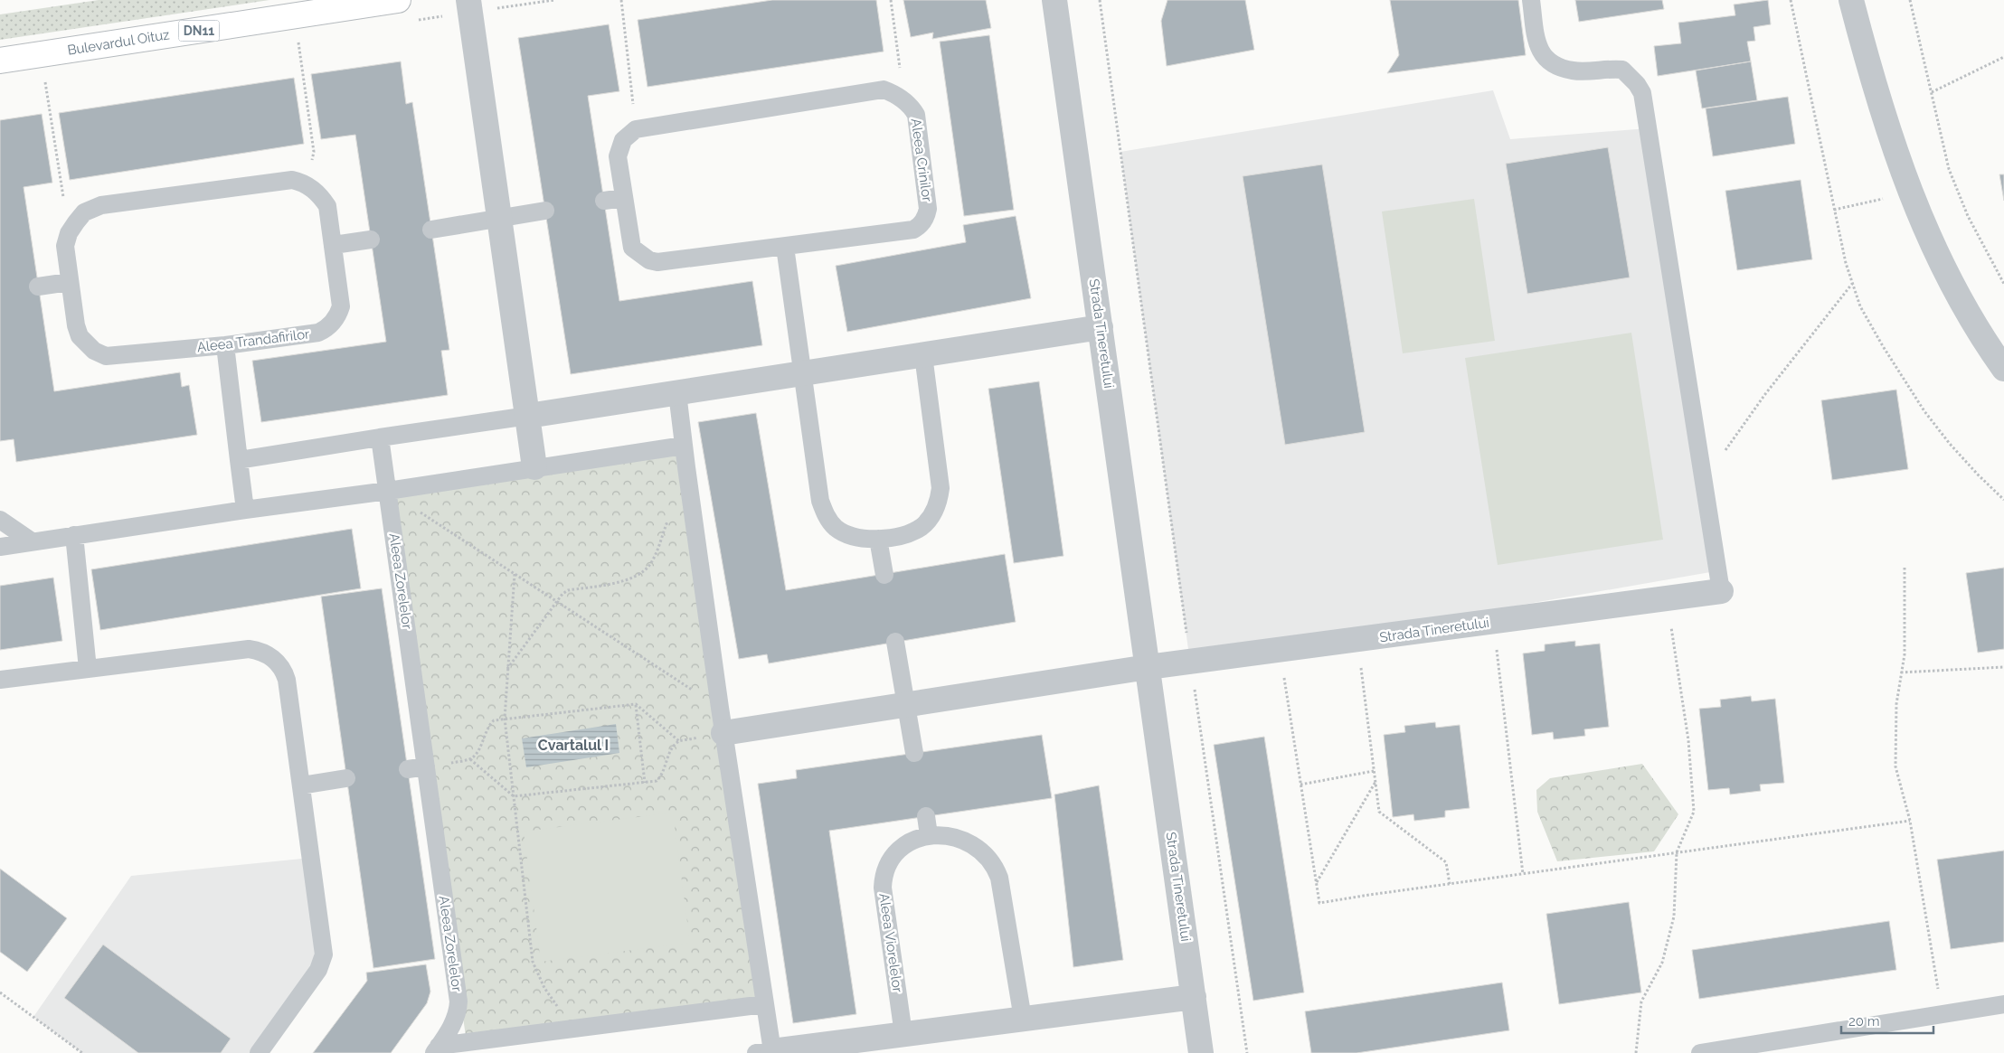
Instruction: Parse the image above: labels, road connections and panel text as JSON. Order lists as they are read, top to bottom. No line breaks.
{"streets":{"main road":["DN11","Bulevardul Oituz"],"street":["Strada Tineretului"],"lane":["Aleea Crinilor","Aleea Trandafirilor","Aleea Zorelelor","Aleea Viorelelor"]},"districts":["Cvartalul I"],"scale_bar":"20 m"}
